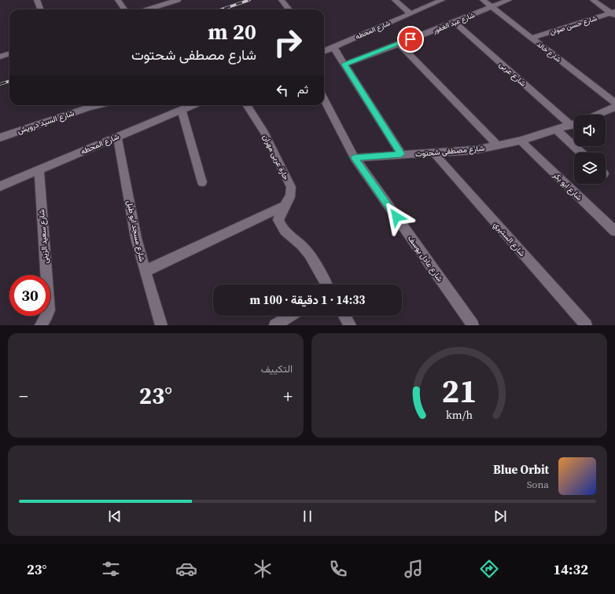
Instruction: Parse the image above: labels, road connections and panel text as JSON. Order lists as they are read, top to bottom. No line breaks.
{"streets":{"street":["شارع عبد الغفور","شارع حسن صوان","شارع المحطه","شارع خالد","شارع عربى","شارع السيد درويش","شارع مصطفى شحتوت","حارة عربى مهران","شارع ابو بكر","شارع مسجد ابو طبل","شارع سعيد الزينى","شارع الستيري","شارع عادل يوسف"]},"crossings":[["شارع عبد الغفور","شارع خالد"],["شارع عبد الغفور","شارع عربى"],["شارع حسن صوان","شارع خالد"],["شارع المحطه","شارع مسجد ابو طبل"],["شارع المحطه","شارع سعيد الزينى"],["شارع مصطفى شحتوت","شارع ابو بكر"],["شارع مصطفى شحتوت","شارع الستيري"],["شارع مصطفى شحتوت","شارع عادل يوسف"]],"page":{"turn":["20 m","شارع مصطفى شحتوت"],"then":"ثم","limit":"30","trip":"14:33 · 1 دقيقة · 100 m","tile":"التكييف","heat":["−","23°","+"],"song":["Blue Orbit","Sona"],"tabs":["14:32","23°"],"gauge":["21","km/h"]}}
